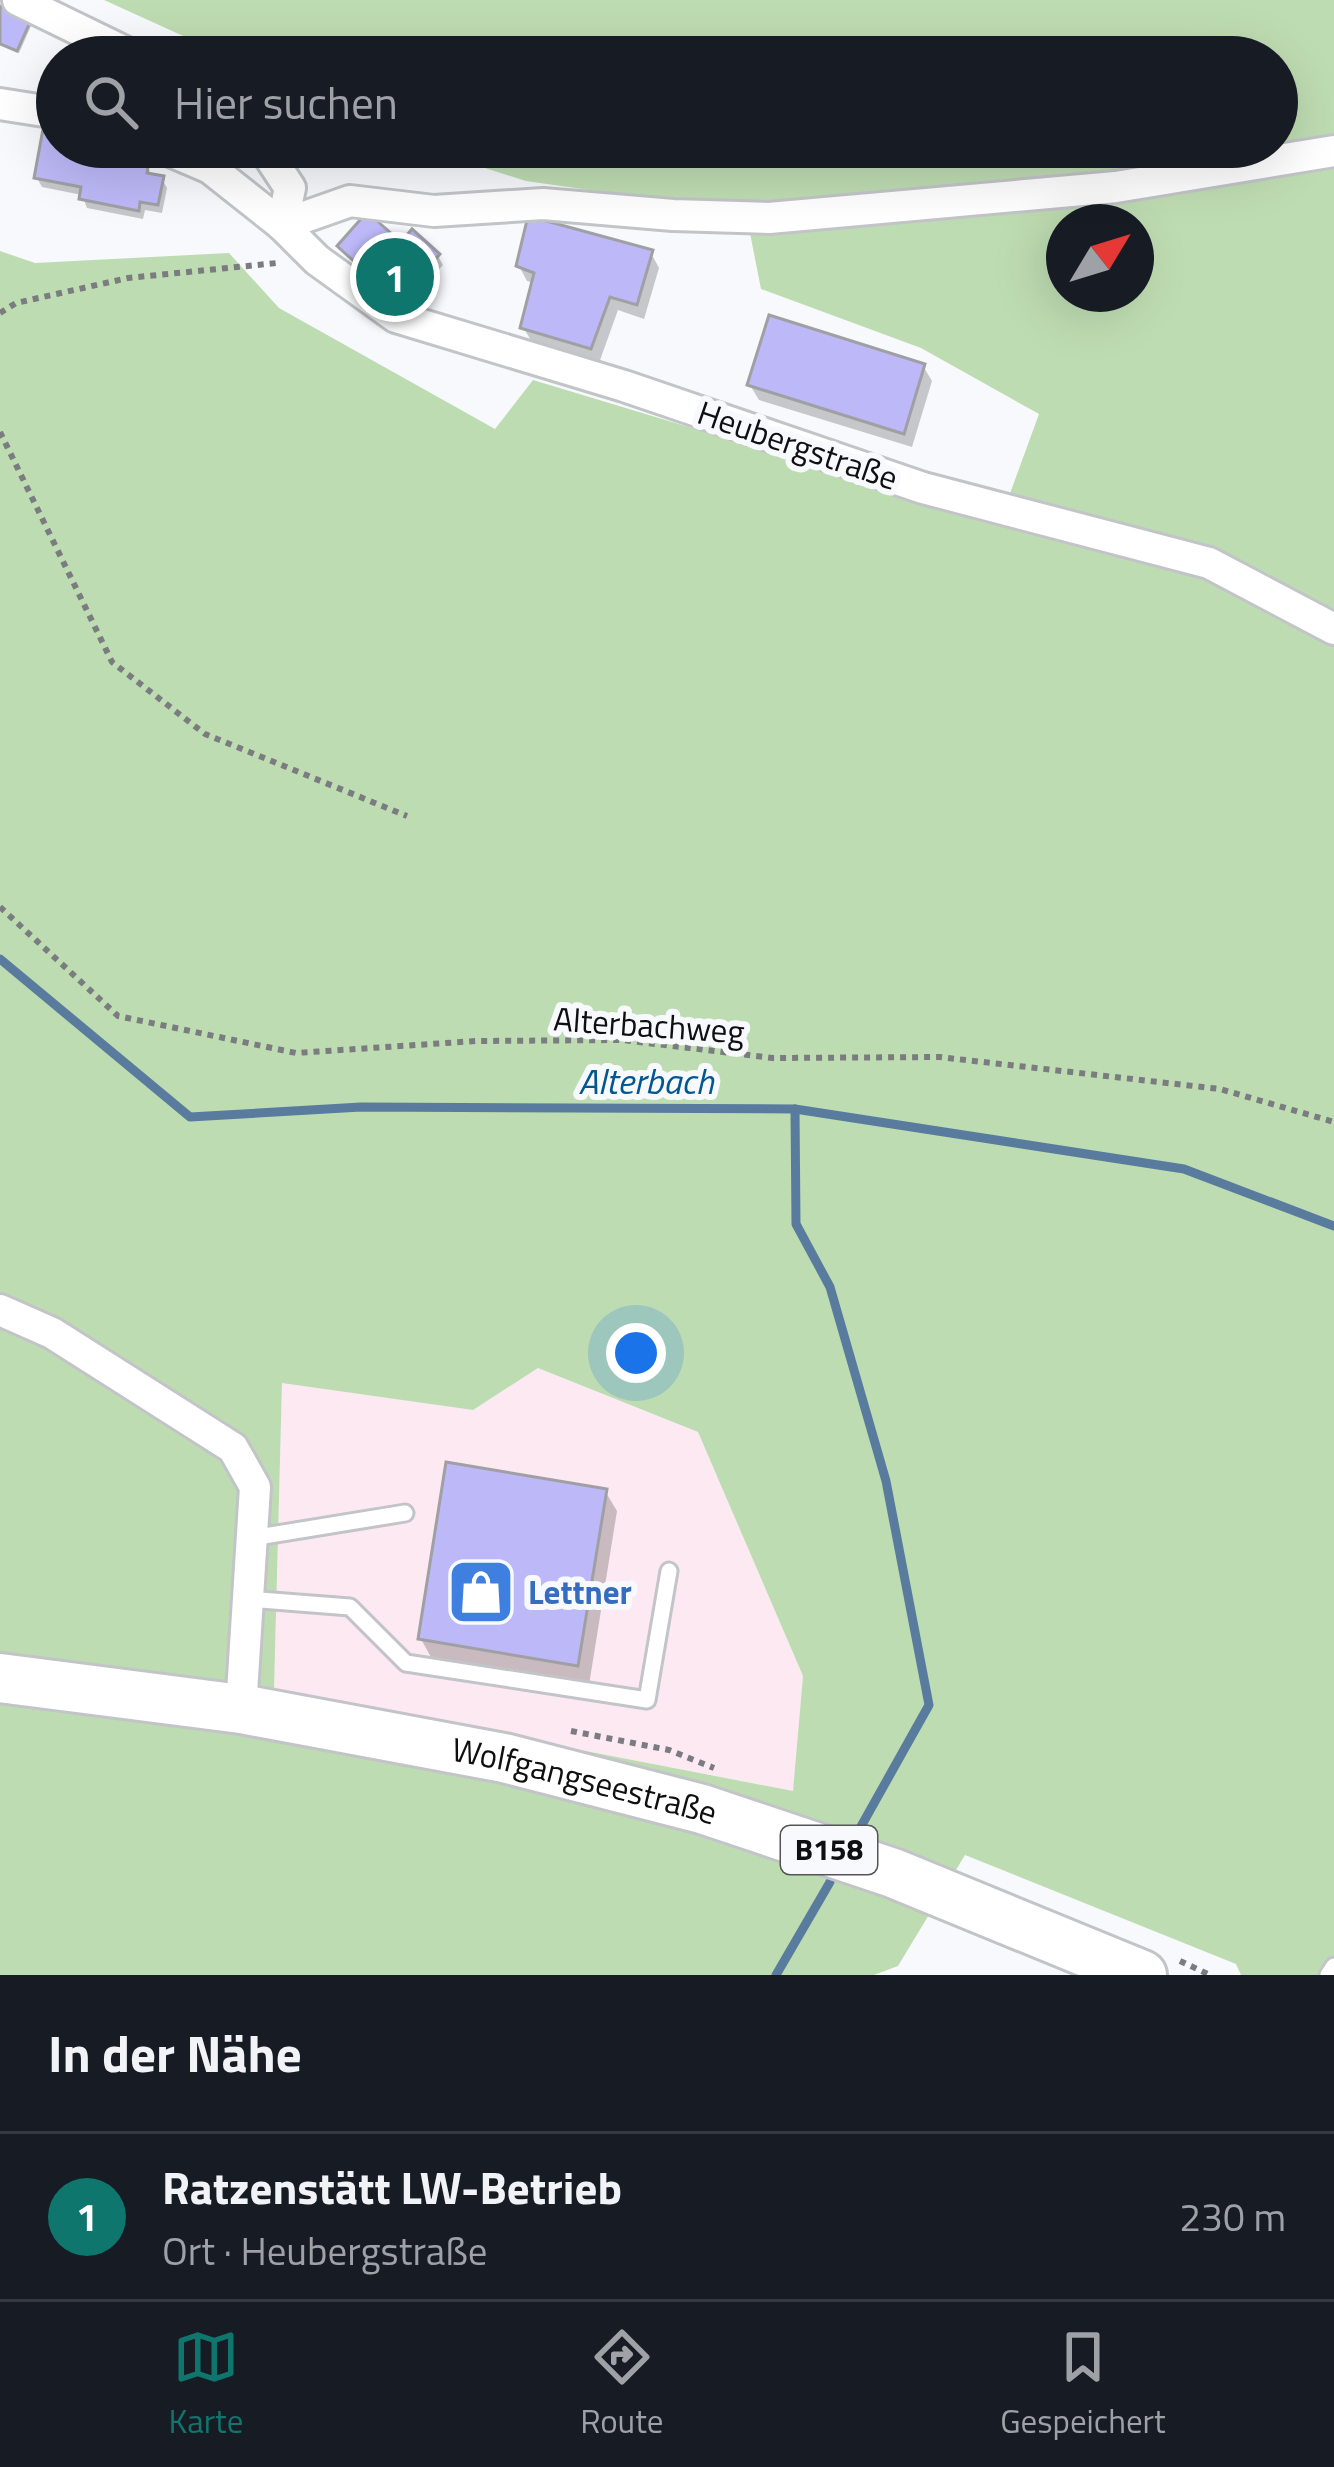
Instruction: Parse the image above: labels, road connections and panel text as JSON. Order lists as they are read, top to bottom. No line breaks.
{"streets":{"main road":["Wolfgangseestraße","B158"],"street":["Heubergstraße"],"path":["Alterbachweg"]},"water":["Alterbach"],"places":{"shop":["Lettner"]},"north":"top right","page":{"search":"Hier suchen","pins":"1","heading":"In der Nähe","list":[{"mark":"1","name":"Ratzenstätt LW-Betrieb","note":"Ort · Heubergstraße","value":"230 m"}],"nav":["Karte","Route","Gespeichert"]}}
